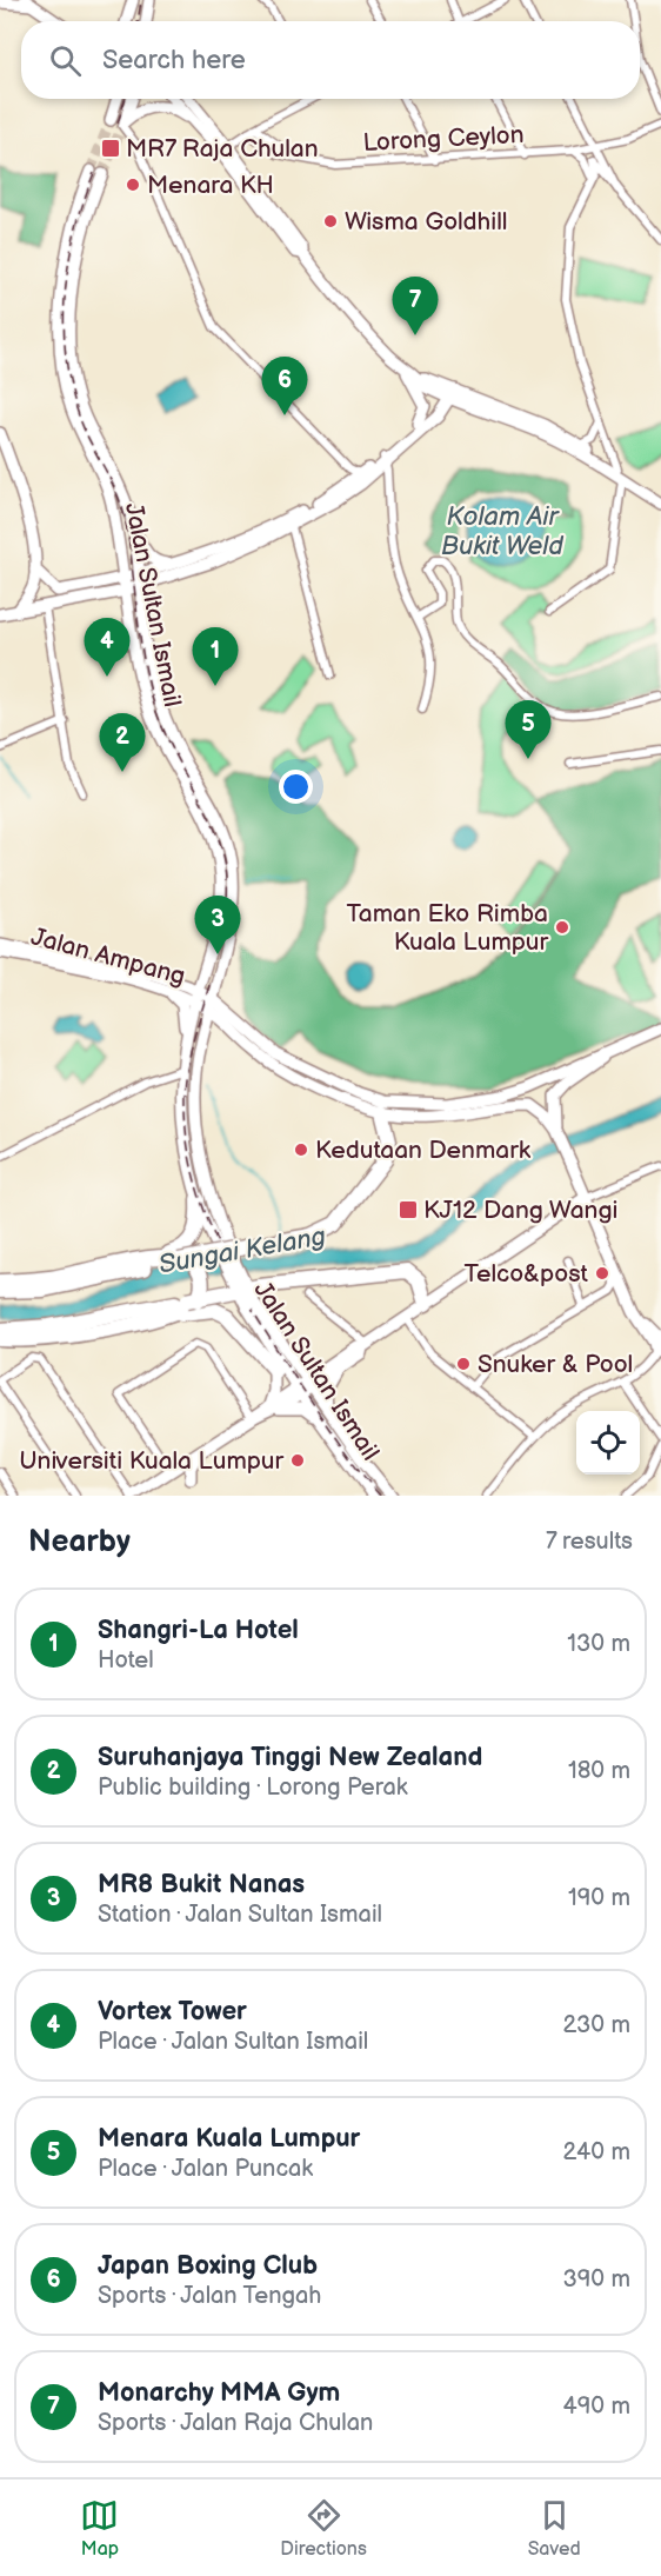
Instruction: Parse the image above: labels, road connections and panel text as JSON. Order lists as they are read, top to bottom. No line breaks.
{"streets":{"main road":["Jalan Sultan Ismail","Jalan Ampang"],"street":["Lorong Ceylon"]},"crossings":[["Jalan Sultan Ismail","Jalan Ampang"]],"water":["Kolam Air Bukit Weld","Sungai Kelang"],"places":{"transit":["MR7 Raja Chulan","KJ12 Dang Wangi"],"other":["Menara KH","Wisma Goldhill","Taman Eko Rimba Kuala Lumpur","Kedutaan Denmark","Telco&post","Snuker & Pool","Universiti Kuala Lumpur"]},"page":{"search":"Search here","pins":["7","6","4","1","5","2","3"],"heading":["Nearby","7 results"],"list":[{"mark":"1","name":"Shangri-La Hotel","note":"Hotel","value":"130 m"},{"mark":"2","name":"Suruhanjaya Tinggi New Zealand","note":"Public building · Lorong Perak","value":"180 m"},{"mark":"3","name":"MR8 Bukit Nanas","note":"Station · Jalan Sultan Ismail","value":"190 m"},{"mark":"4","name":"Vortex Tower","note":"Place · Jalan Sultan Ismail","value":"230 m"},{"mark":"5","name":"Menara Kuala Lumpur","note":"Place · Jalan Puncak","value":"240 m"},{"mark":"6","name":"Japan Boxing Club","note":"Sports · Jalan Tengah","value":"390 m"},{"mark":"7","name":"Monarchy MMA Gym","note":"Sports · Jalan Raja Chulan","value":"490 m"}],"nav":["Map","Directions","Saved"]}}
